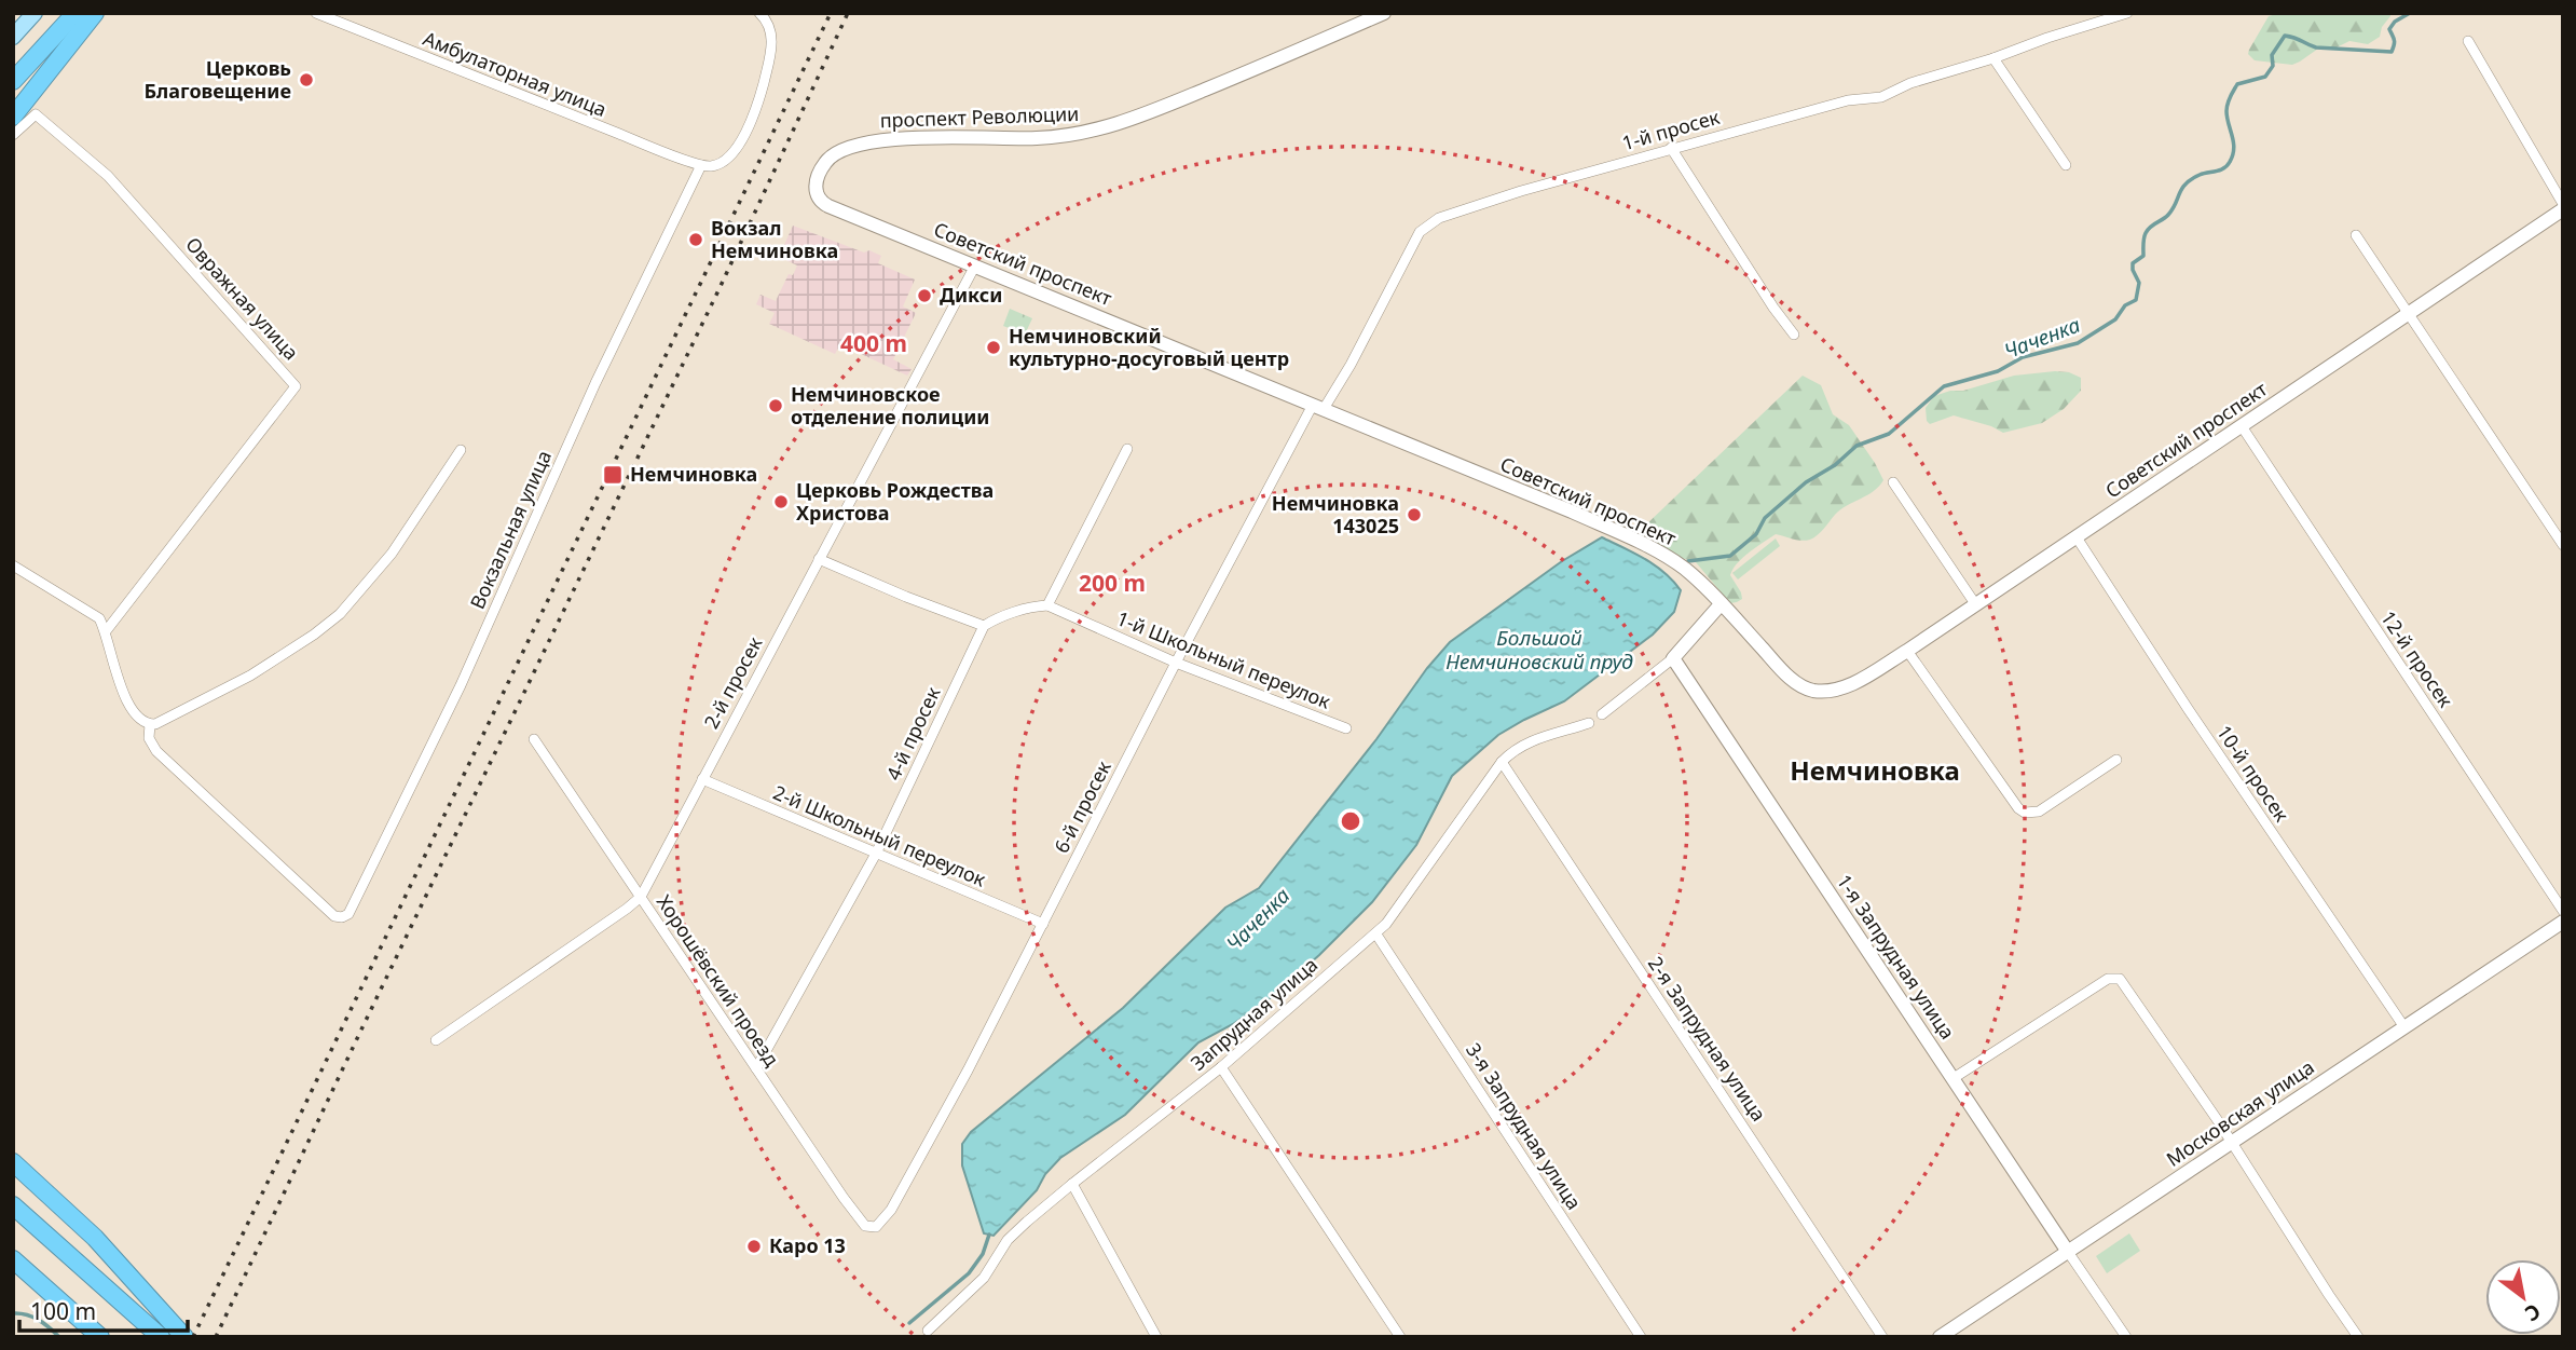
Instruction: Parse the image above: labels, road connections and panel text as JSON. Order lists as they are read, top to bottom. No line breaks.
{"streets":{"street":["Амбулаторная улица","проспект Революции","1-й просек","Советский проспект","Овражная улица","Вокзальная улица","12-й просек","1-й Школьный переулок","2-й просек","4-й просек","10-й просек","6-й просек","2-й Школьный переулок","1-я Запрудная улица","Хорошёвский проезд","Запрудная улица","2-я Запрудная улица","Московская улица","3-я Запрудная улица"]},"crossings":[["Амбулаторная улица","Вокзальная улица"],["проспект Революции","Советский проспект"],["1-й просек","Советский проспект"],["1-й просек","6-й просек"],["Советский проспект","12-й просек"],["Советский проспект","2-й просек"],["Советский проспект","10-й просек"],["Советский проспект","6-й просек"],["1-й Школьный переулок","6-й просек"],["2-й просек","2-й Школьный переулок"],["2-й просек","Хорошёвский проезд"],["4-й просек","2-й Школьный переулок"],["4-й просек","Хорошёвский проезд"],["10-й просек","Московская улица"],["6-й просек","2-й Школьный переулок"],["6-й просек","Хорошёвский проезд"],["1-я Запрудная улица","Московская улица"],["Запрудная улица","2-я Запрудная улица"],["Запрудная улица","3-я Запрудная улица"]],"districts":["Немчиновка"],"water":["Чаченка","Большой Немчиновский пруд"],"places":{"other":["Церковь Благовещение","Вокзал Немчиновка","Дикси","Немчиновский культурно-досуговый центр","Немчиновское отделение полиции","Церковь Рождества Христова","Немчиновка 143025","Каро 13"],"transit":["Немчиновка"]},"scale_bar":"100 m","north":"bottom right","rings":["400 m","200 m"]}
